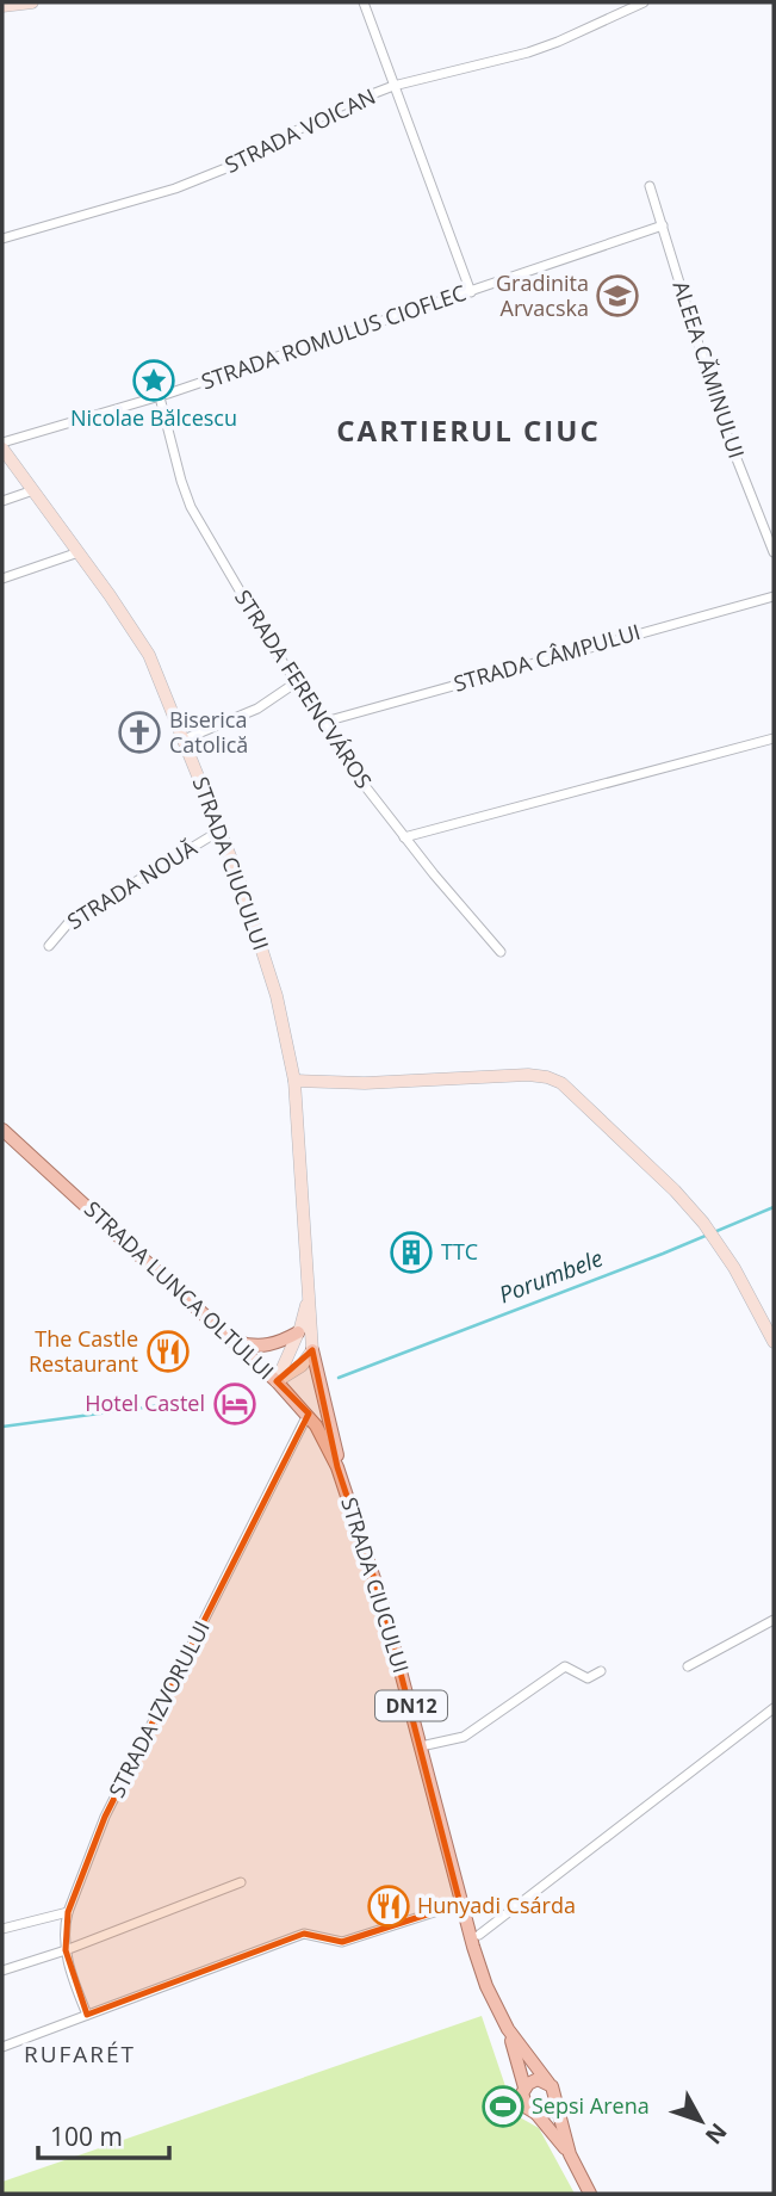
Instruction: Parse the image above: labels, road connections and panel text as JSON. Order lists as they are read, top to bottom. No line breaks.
{"streets":{"main road":["STRADA CIUCULUI","STRADA LUNCA OLTULUI","DN12"],"street":["STRADA VOICAN","STRADA ROMULUS CIOFLEC","ALEEA CĂMINULUI","STRADA CÂMPULUI","STRADA FERENCVÁROS","STRADA NOUĂ","STRADA IZVORULUI"]},"crossings":[["STRADA ROMULUS CIOFLEC","ALEEA CĂMINULUI"],["STRADA ROMULUS CIOFLEC","STRADA FERENCVÁROS"],["STRADA ROMULUS CIOFLEC","STRADA CIUCULUI"],["STRADA CÂMPULUI","STRADA FERENCVÁROS"],["STRADA CIUCULUI","STRADA NOUĂ"],["STRADA CIUCULUI","STRADA LUNCA OLTULUI"],["STRADA CIUCULUI","DN12"],["STRADA LUNCA OLTULUI","STRADA IZVORULUI"]],"districts":["CARTIERUL CIUC","RUFARÉT"],"water":["Porumbele"],"places":{"school or university":["Gradinita Arvacska"],"place":["Nicolae Bălcescu"],"church":["Biserica Catolică"],"building":["TTC"],"restaurant":["The Castle Restaurant","Hunyadi Csárda"],"hotel":["Hotel Castel"],"sports":["Sepsi Arena"]},"scale_bar":"100 m","north":"bottom right"}
